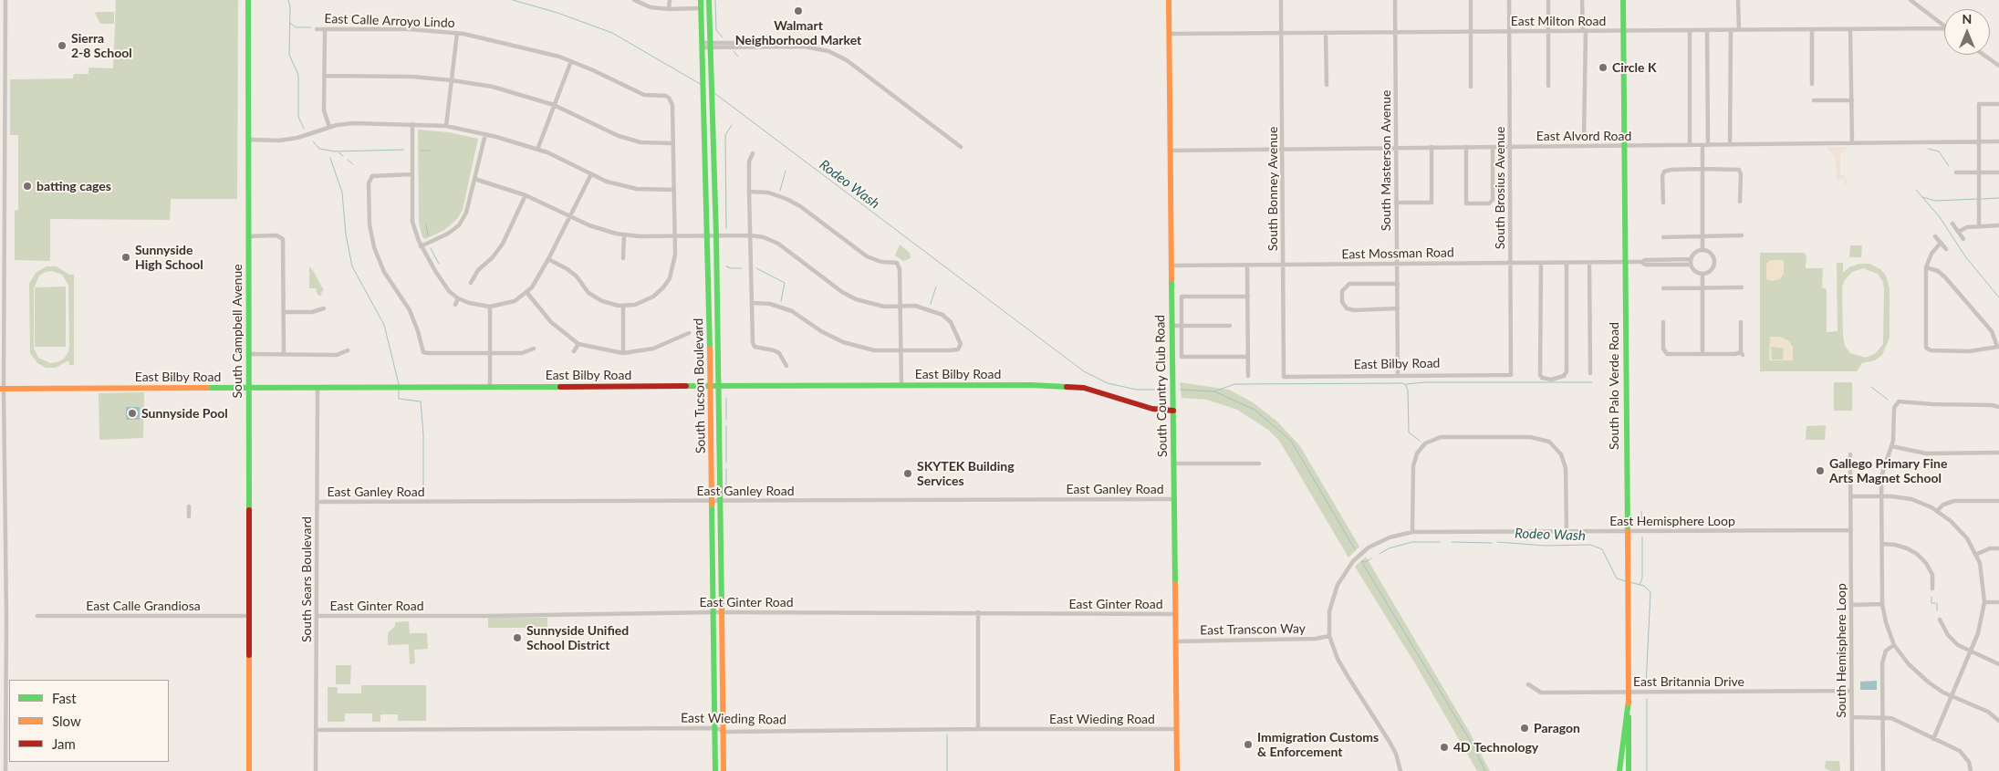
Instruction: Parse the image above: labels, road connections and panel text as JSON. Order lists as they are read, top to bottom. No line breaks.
{"streets":{"main road":["South Campbell Avenue","East Bilby Road","South Tucson Boulevard","South Country Club Road","South Palo Verde Road"],"street":["East Calle Arroyo Lindo","East Milton Road","East Alvord Road","South Masterson Avenue","South Brosius Avenue","South Bonney Avenue","East Mossman Road","East Ganley Road","East Hemisphere Loop","South Sears Boulevard","East Ginter Road","East Calle Grandiosa","East Transcon Way","South Hemisphere Loop","East Britannia Drive","East Wieding Road"]},"crossings":[["East Milton Road","South Masterson Avenue"],["East Milton Road","South Brosius Avenue"],["East Milton Road","South Bonney Avenue"],["East Milton Road","South Country Club Road"],["East Milton Road","South Palo Verde Road"],["East Alvord Road","South Masterson Avenue"],["East Alvord Road","South Brosius Avenue"],["East Alvord Road","South Bonney Avenue"],["East Alvord Road","South Country Club Road"],["East Alvord Road","South Palo Verde Road"],["South Masterson Avenue","East Mossman Road"],["South Masterson Avenue","East Bilby Road"],["South Brosius Avenue","East Mossman Road"],["South Brosius Avenue","East Bilby Road"],["South Bonney Avenue","East Mossman Road"],["South Bonney Avenue","East Bilby Road"],["East Mossman Road","South Country Club Road"],["East Mossman Road","South Palo Verde Road"],["South Campbell Avenue","East Bilby Road"],["South Campbell Avenue","East Calle Grandiosa"],["East Bilby Road","South Tucson Boulevard"],["East Bilby Road","South Country Club Road"],["East Bilby Road","South Sears Boulevard"],["South Tucson Boulevard","East Ganley Road"],["South Tucson Boulevard","East Ginter Road"],["South Tucson Boulevard","East Wieding Road"],["South Country Club Road","East Ganley Road"],["South Country Club Road","East Ginter Road"],["South Country Club Road","East Transcon Way"],["South Country Club Road","East Wieding Road"],["South Palo Verde Road","East Hemisphere Loop"],["South Palo Verde Road","East Britannia Drive"],["East Ganley Road","South Sears Boulevard"],["East Hemisphere Loop","East Transcon Way"],["East Hemisphere Loop","South Hemisphere Loop"],["South Sears Boulevard","East Ginter Road"],["South Sears Boulevard","East Wieding Road"],["South Hemisphere Loop","East Britannia Drive"]],"water":["Rodeo Wash"],"places":["Walmart Neighborhood Market","Sierra 2-8 School","Circle K","batting cages","Sunnyside High School","Sunnyside Pool","Gallego Primary Fine Arts Magnet School","SKYTEK Building Services","Sunnyside Unified School District","Paragon","Immigration Customs & Enforcement","4D Technology"],"legend":["Fast","Slow","Jam"],"north":"top"}
